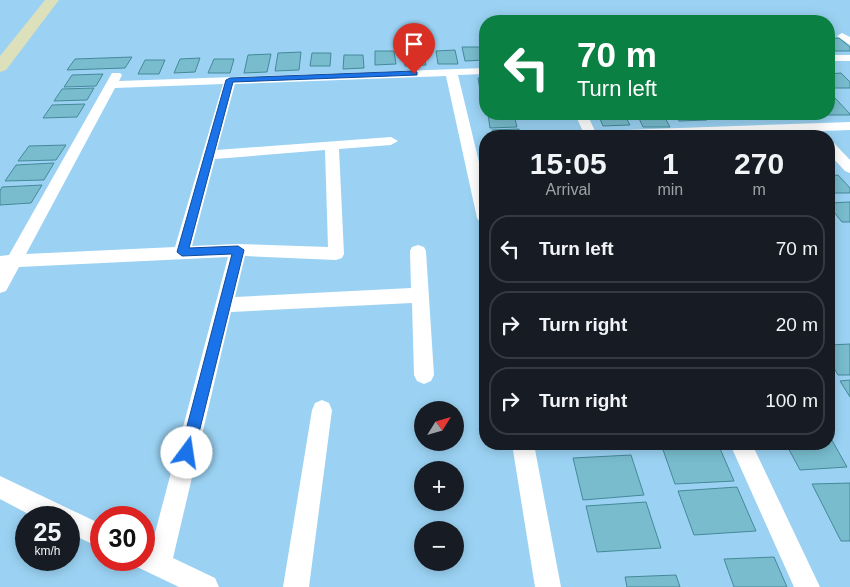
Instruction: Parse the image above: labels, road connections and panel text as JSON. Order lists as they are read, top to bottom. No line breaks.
{"north":"top right","page":{"turn":["70 m","Turn left"],"eta":["15:05","Arrival","1","min","270","m"],"list":[{"name":"Turn left","value":"70 m"},{"name":"Turn right","value":"20 m"},{"name":"Turn right","value":"100 m"}],"map_buttons":["+","−"],"speed":"25 km/h","limit":"30"}}
